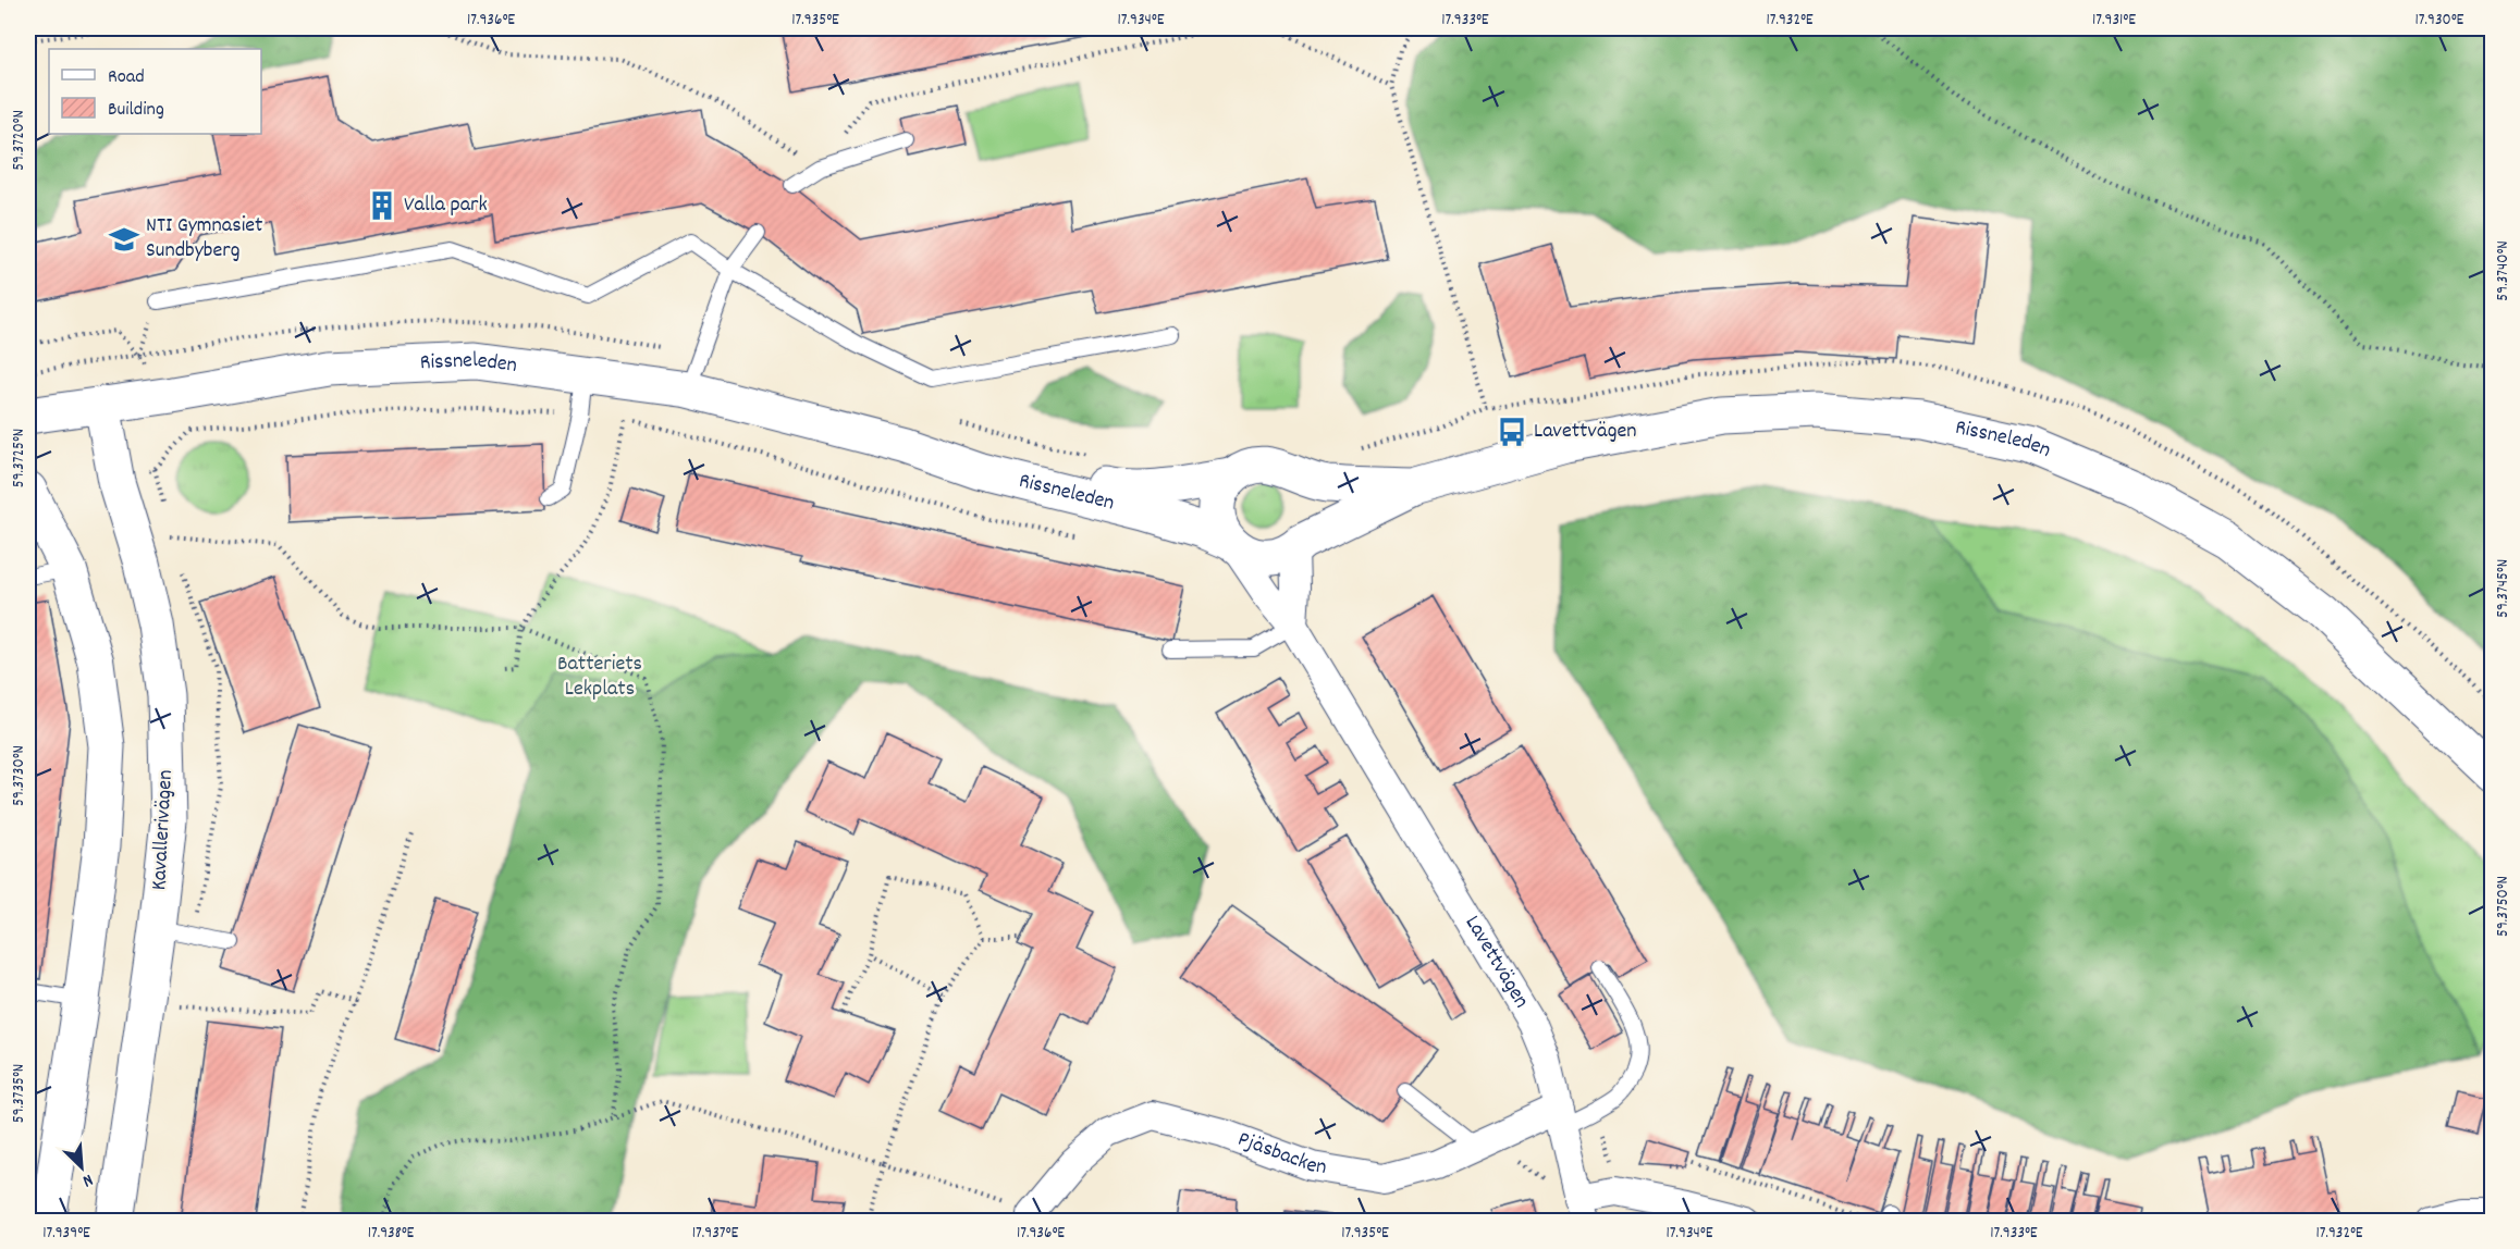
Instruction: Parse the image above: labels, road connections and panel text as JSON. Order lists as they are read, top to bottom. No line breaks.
{"streets":{"street":["Rissneleden","Kavallerivägen","Lavettvägen","Pjäsbacken"]},"crossings":[["Rissneleden","Kavallerivägen"],["Rissneleden","Lavettvägen"],["Lavettvägen","Pjäsbacken"]],"parks":["Batteriets Lekplats"],"places":{"building":["Valla park"],"school or university":["NTI Gymnasiet Sundbyberg"],"bus stop":["Lavettvägen"]},"legend":["Road","Building"],"north":"bottom right","coordinates":["17.936°E","17.935°E","17.934°E","17.933°E","17.932°E","17.931°E","17.930°E","59.3720°N","59.3740°N","59.3725°N","59.3745°N","59.3730°N","59.3750°N","59.3735°N","17.939°E","17.938°E","17.937°E"]}
